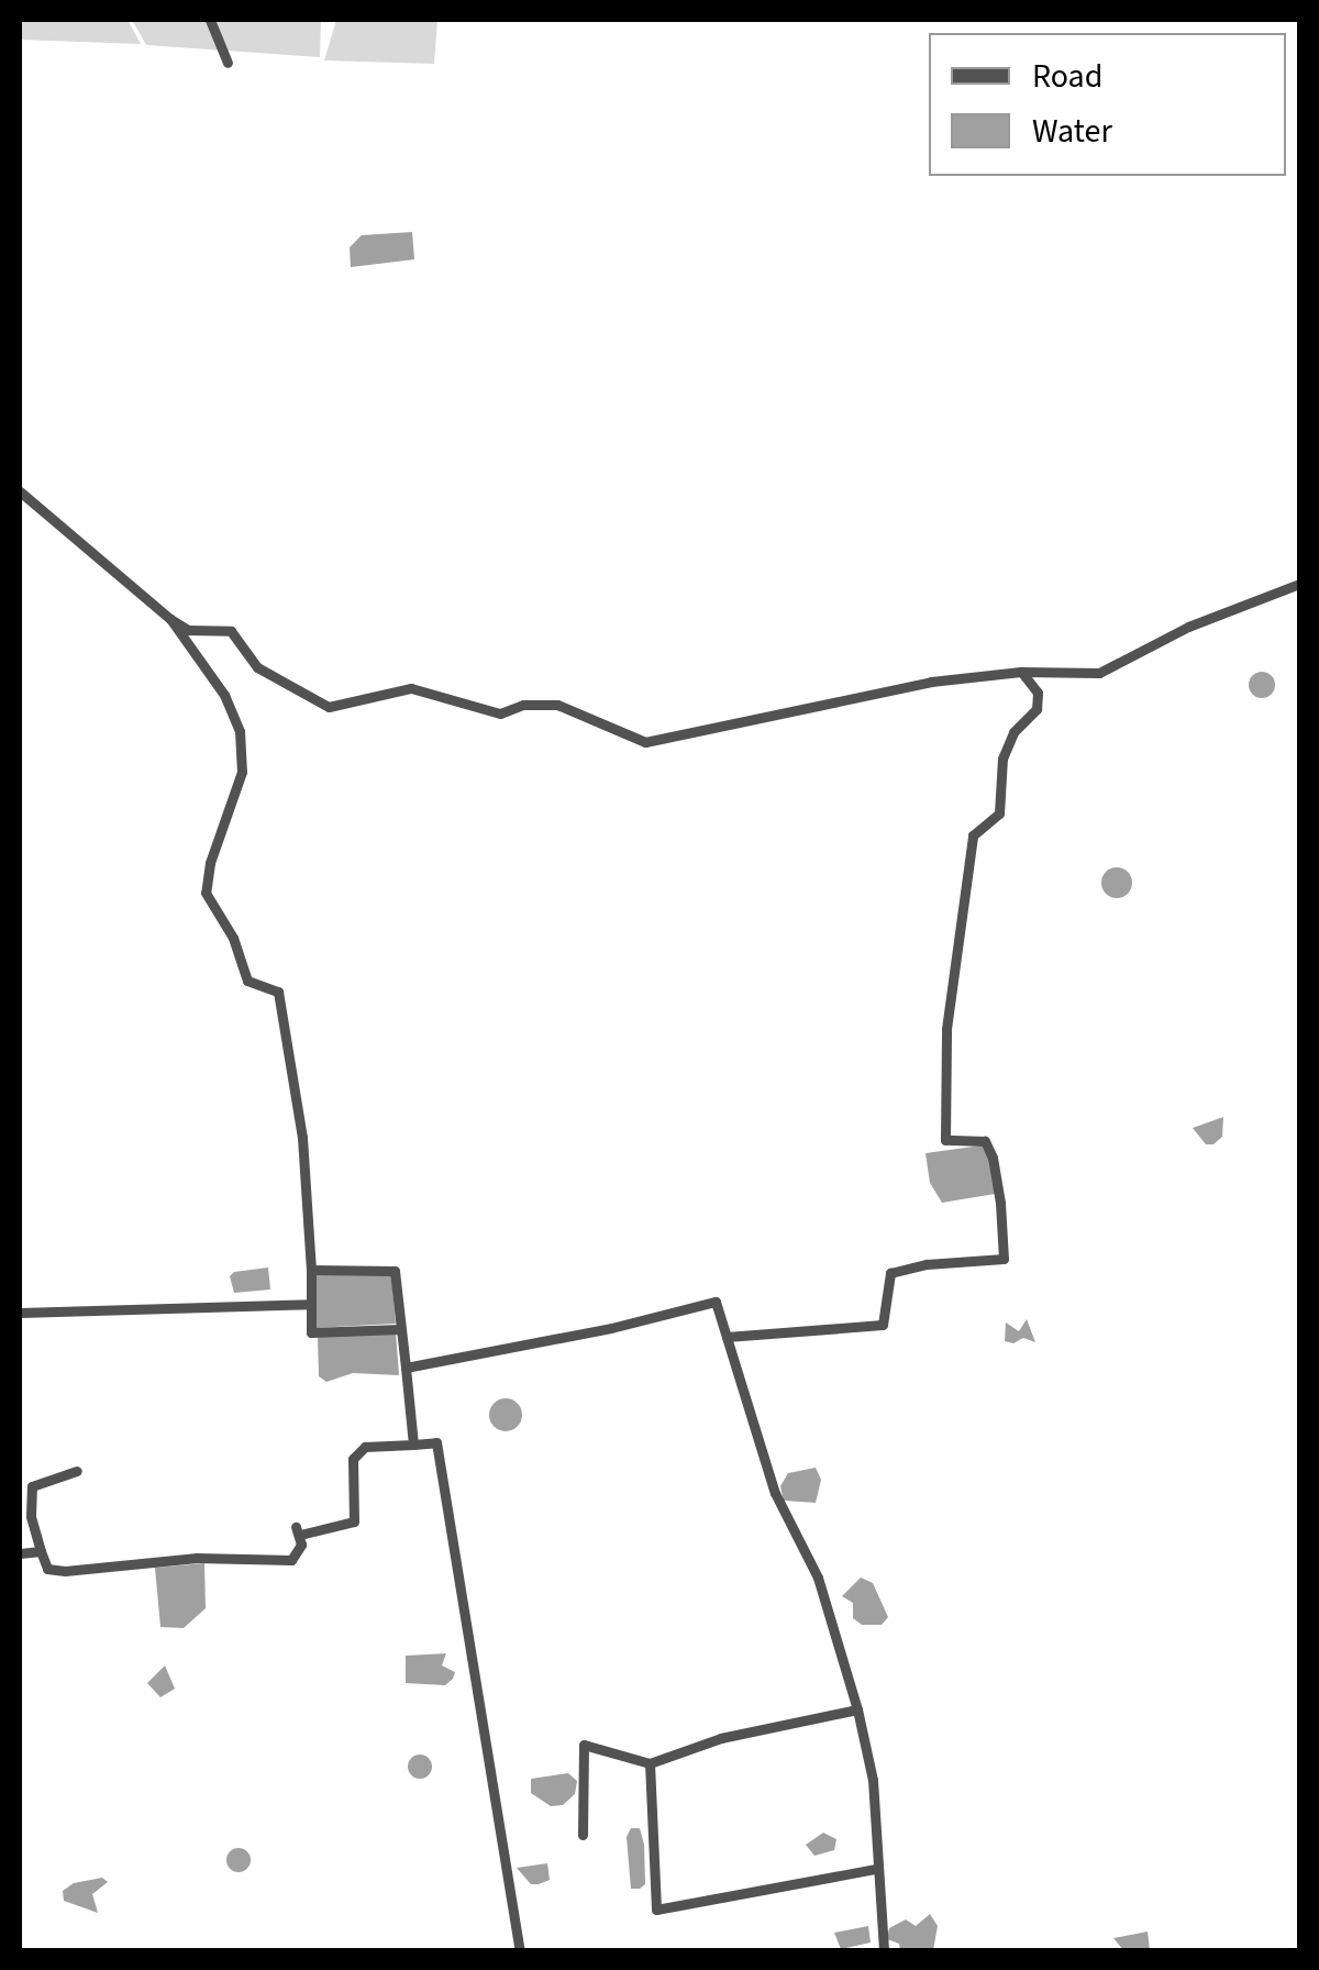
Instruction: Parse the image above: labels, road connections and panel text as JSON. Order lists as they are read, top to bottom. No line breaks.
{"legend":["Road","Water"]}
